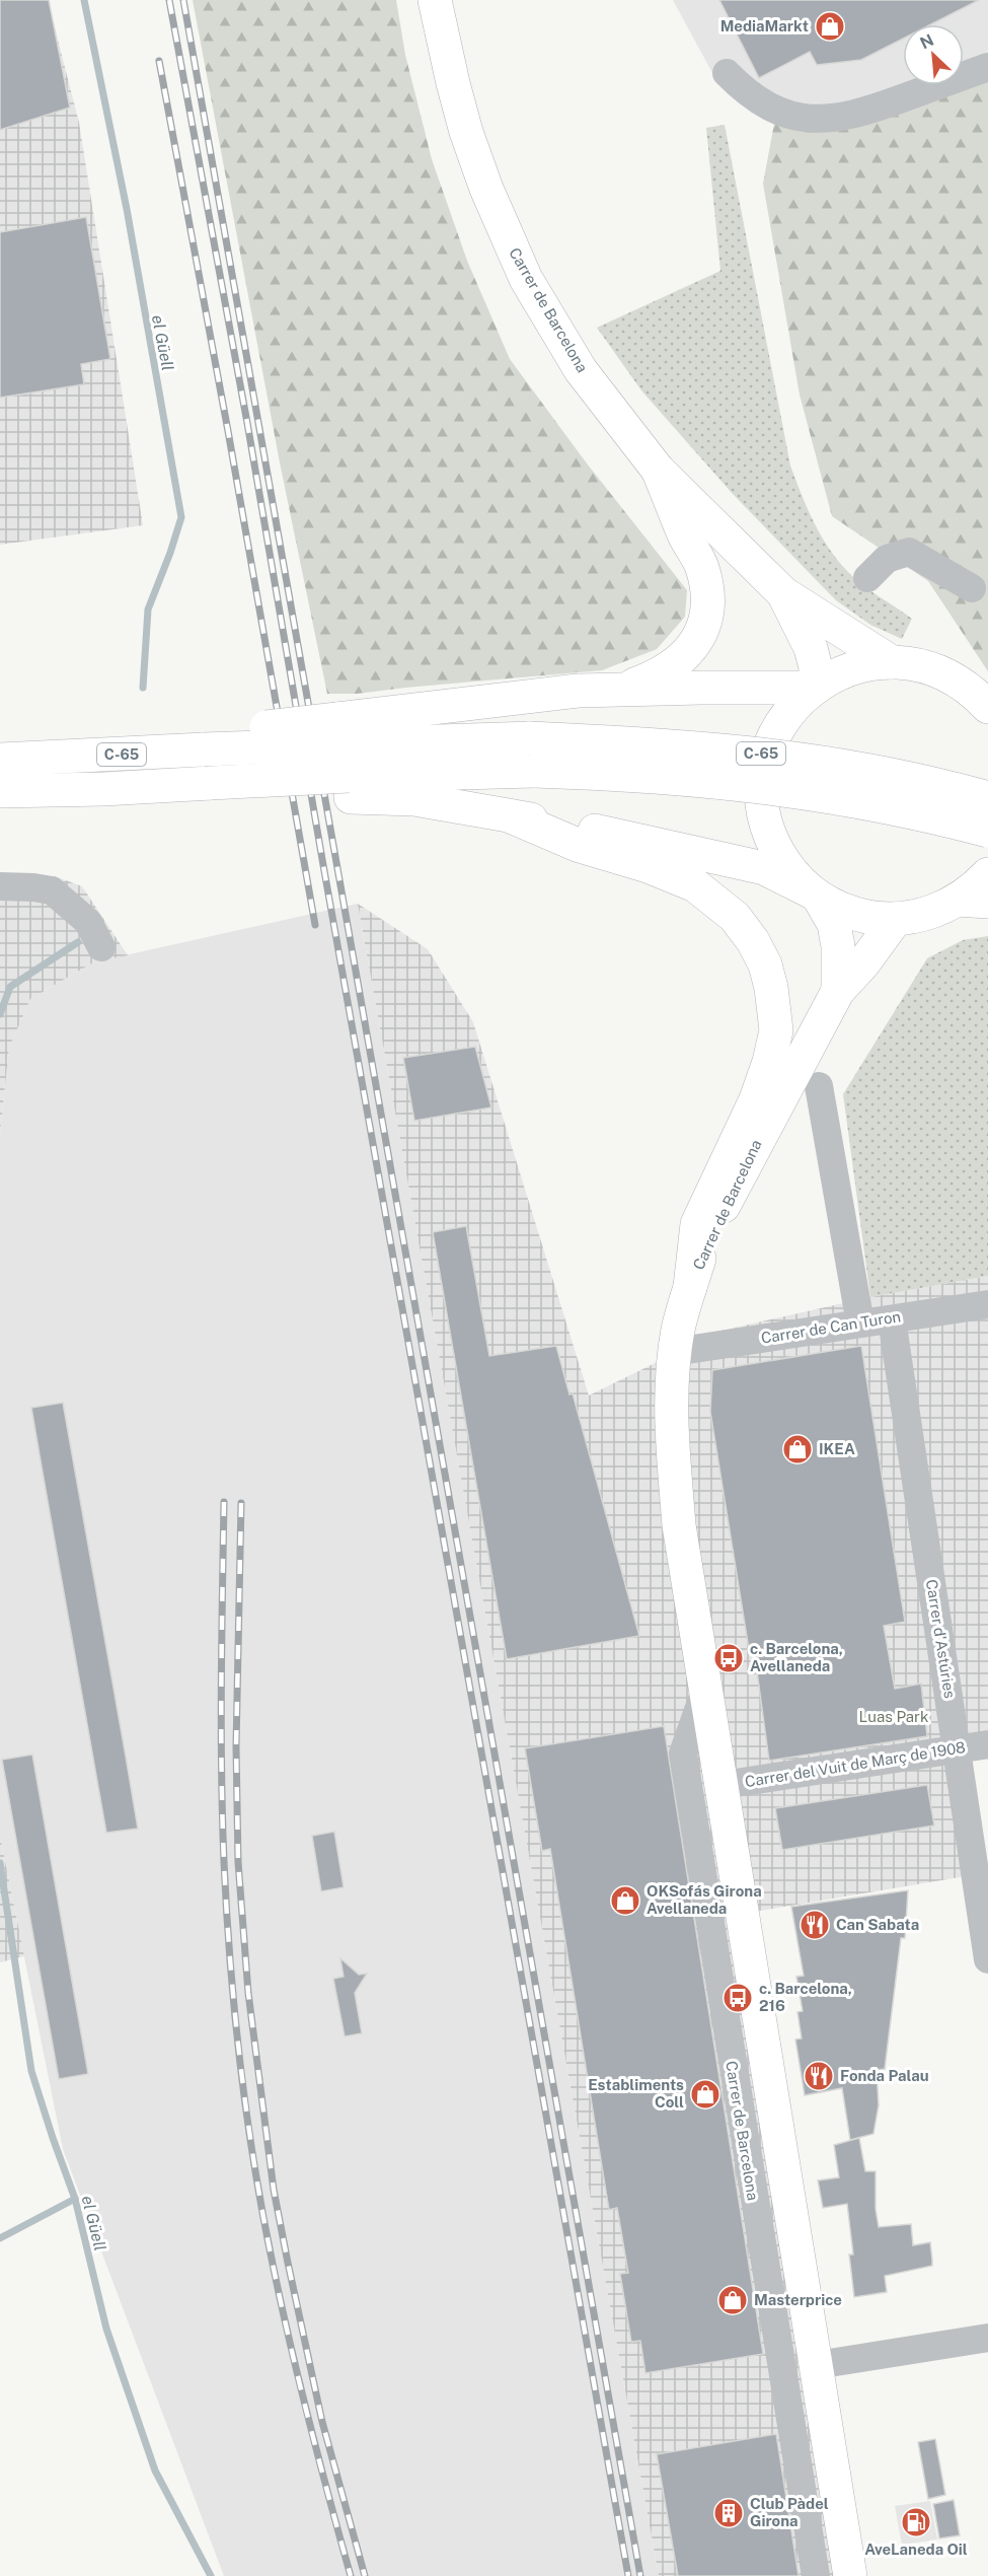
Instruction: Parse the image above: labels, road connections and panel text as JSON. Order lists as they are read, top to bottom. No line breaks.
{"streets":{"main road":["Carrer de Barcelona","C-65"],"street":["Carrer de Can Turon","Carrer d'Astúries","Carrer del Vuit de Març de 1908"]},"crossings":[["Carrer de Barcelona","Carrer de Can Turon"],["Carrer de Barcelona","Carrer del Vuit de Març de 1908"],["Carrer de Can Turon","Carrer d'Astúries"],["Carrer d'Astúries","Carrer del Vuit de Març de 1908"]],"water":["el Güell"],"parks":["Luas Park"],"places":{"shop":["MediaMarkt","IKEA","OKSofás Girona Avellaneda","Establiments Coll","Masterprice"],"bus stop":["c. Barcelona, Avellaneda","c. Barcelona, 216"],"restaurant":["Can Sabata","Fonda Palau"],"building":["Club Pàdel Girona"],"fuel station":["AveLaneda Oil"]},"north":"top left"}
